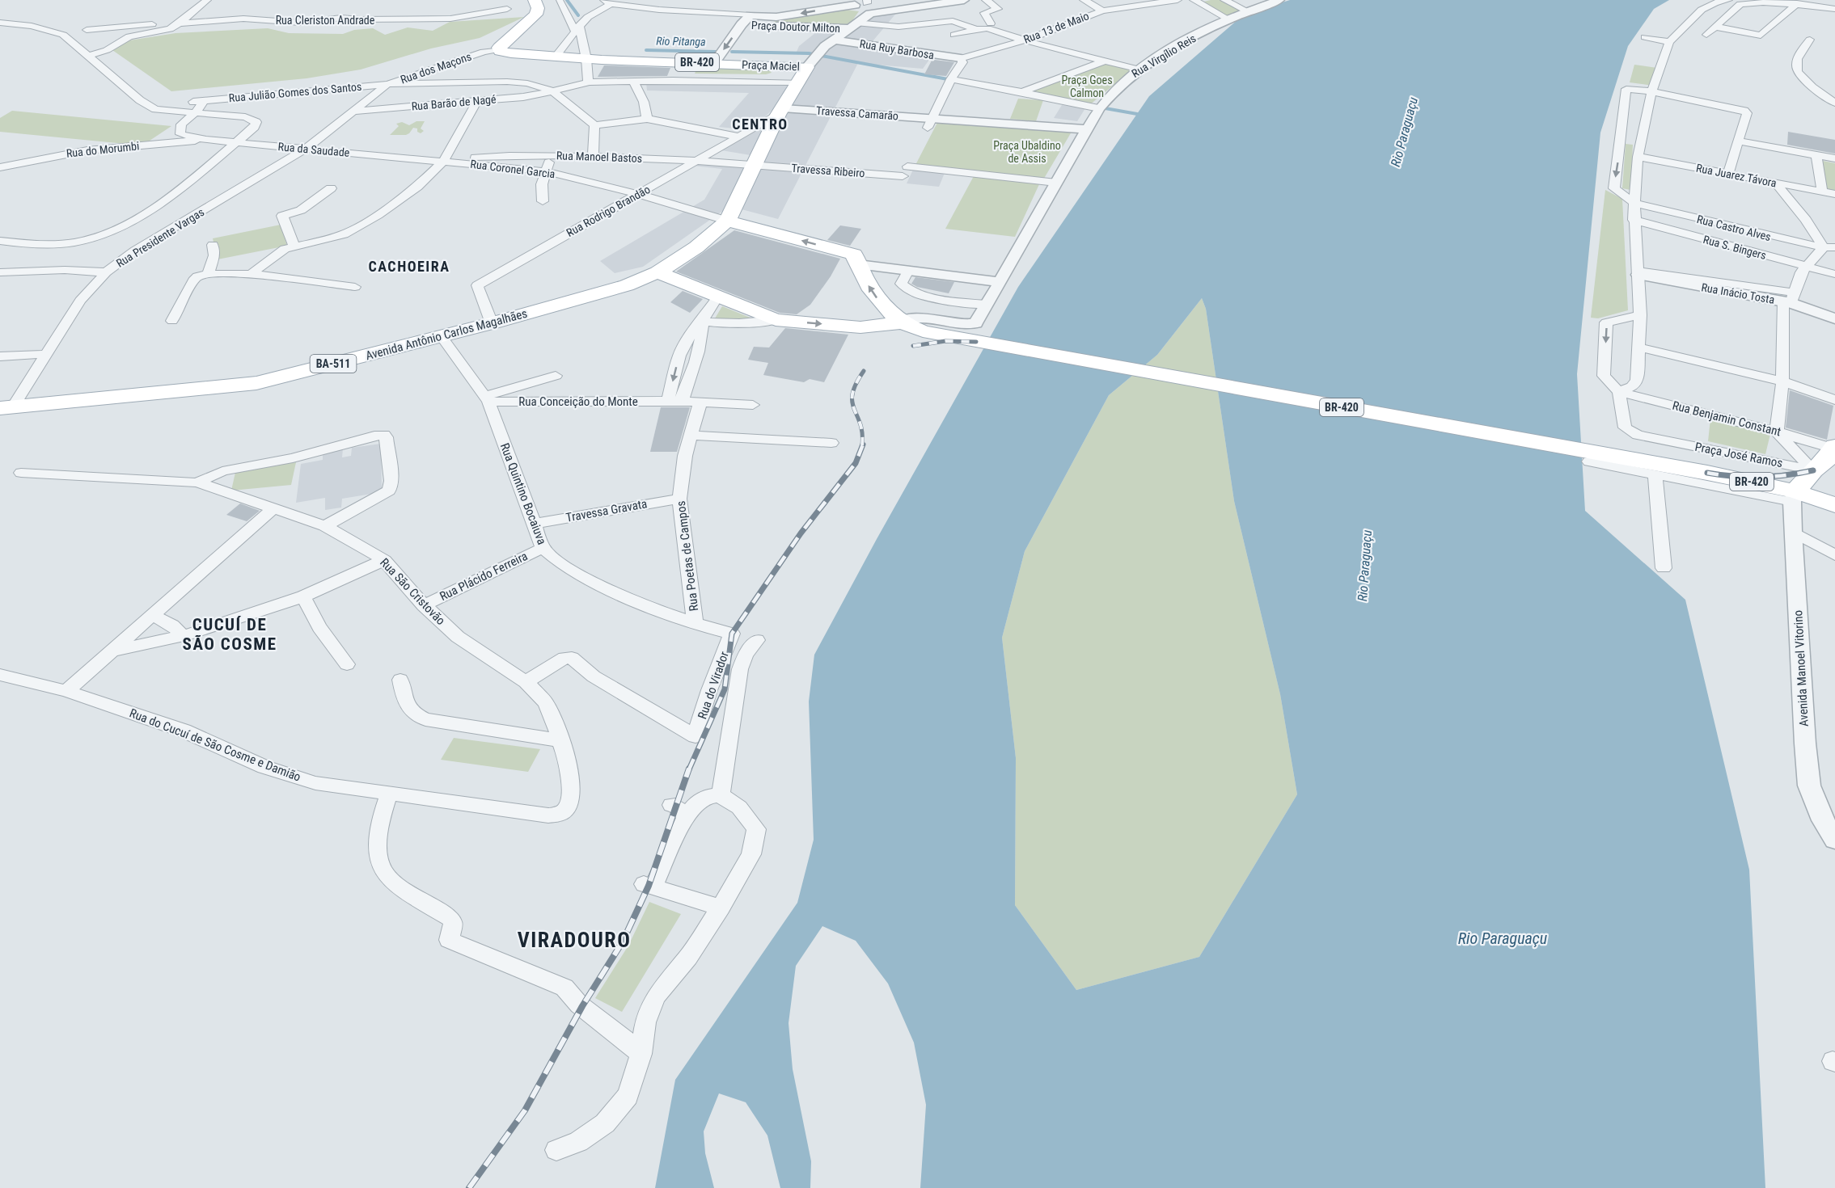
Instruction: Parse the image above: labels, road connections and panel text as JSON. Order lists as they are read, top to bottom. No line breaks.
{"streets":{"main road":["BR-420","Praça Maciel","Avenida Antônio Carlos Magalhães","BA-511"],"street":["Rua Cleriston Andrade","Praça Doutor Milton","Rua 13 de Maio","Rua Ruy Barbosa","Rua Virgílio Reis","Rua dos Maçons","Rua Julião Gomes dos Santos","Rua Barão de Nagé","Travessa Camarão","Rua do Morumbi","Rua da Saudade","Rua Manoel Bastos","Rua Coronel Garcia","Travessa Ribeiro","Rua Juarez Távora","Rua Rodrigo Brandão","Rua Castro Alves","Rua Presidente Vargas","Rua S. Bingers","Rua Inácio Tosta","Rua Conceição do Monte","Rua Benjamin Constant","Praça José Ramos","Rua Quintino Bocaiuva","Travessa Gravata","Rua Poetas de Campos","Rua Plácido Ferreira","Rua São Cristovão","Avenida Manoel Vitorino","Rua do Virador","Rua do Cucuí de São Cosme e Damião"]},"crossings":[["Rua 13 de Maio","Rua Ruy Barbosa"],["Rua Virgílio Reis","BR-420"],["Rua Virgílio Reis","Travessa Ribeiro"],["BR-420","Praça Maciel"],["BR-420","Rua dos Maçons"],["BR-420","Avenida Antônio Carlos Magalhães"],["BR-420","Avenida Manoel Vitorino"],["Praça Maciel","Rua Barão de Nagé"],["Rua dos Maçons","Rua Julião Gomes dos Santos"],["Rua dos Maçons","Rua Presidente Vargas"],["Rua Julião Gomes dos Santos","Rua Presidente Vargas"],["Rua Barão de Nagé","Rua Presidente Vargas"],["Travessa Camarão","Rua Rodrigo Brandão"],["Rua do Morumbi","Rua da Saudade"],["Rua da Saudade","Rua Manoel Bastos"],["Rua da Saudade","Rua Coronel Garcia"],["Rua da Saudade","Rua Presidente Vargas"],["Rua Manoel Bastos","Rua Coronel Garcia"],["Rua Manoel Bastos","Travessa Ribeiro"],["Rua Manoel Bastos","Rua Rodrigo Brandão"],["Rua Coronel Garcia","Rua Rodrigo Brandão"],["Rua Coronel Garcia","Avenida Antônio Carlos Magalhães"],["Rua Rodrigo Brandão","Avenida Antônio Carlos Magalhães"],["Rua Presidente Vargas","Avenida Antônio Carlos Magalhães"],["Avenida Antônio Carlos Magalhães","Rua Quintino Bocaiuva"],["Rua Conceição do Monte","Rua Quintino Bocaiuva"],["Rua Conceição do Monte","Rua Poetas de Campos"],["Rua Benjamin Constant","Praça José Ramos"],["Rua Quintino Bocaiuva","Travessa Gravata"],["Rua Quintino Bocaiuva","Rua Poetas de Campos"],["Rua Quintino Bocaiuva","Rua Plácido Ferreira"],["Rua Quintino Bocaiuva","Rua do Virador"],["Travessa Gravata","Rua Poetas de Campos"],["Rua Plácido Ferreira","Rua São Cristovão"],["Rua São Cristovão","Rua do Virador"],["Rua São Cristovão","Rua do Cucuí de São Cosme e Damião"]],"districts":["CENTRO","CACHOEIRA","CUCUÍ DE SÃO COSME","VIRADOURO"],"water":["Rio Pitanga","Rio Paraguaçu"],"parks":["Praça Goes Calmon","Praça Ubaldino de Assis"]}
